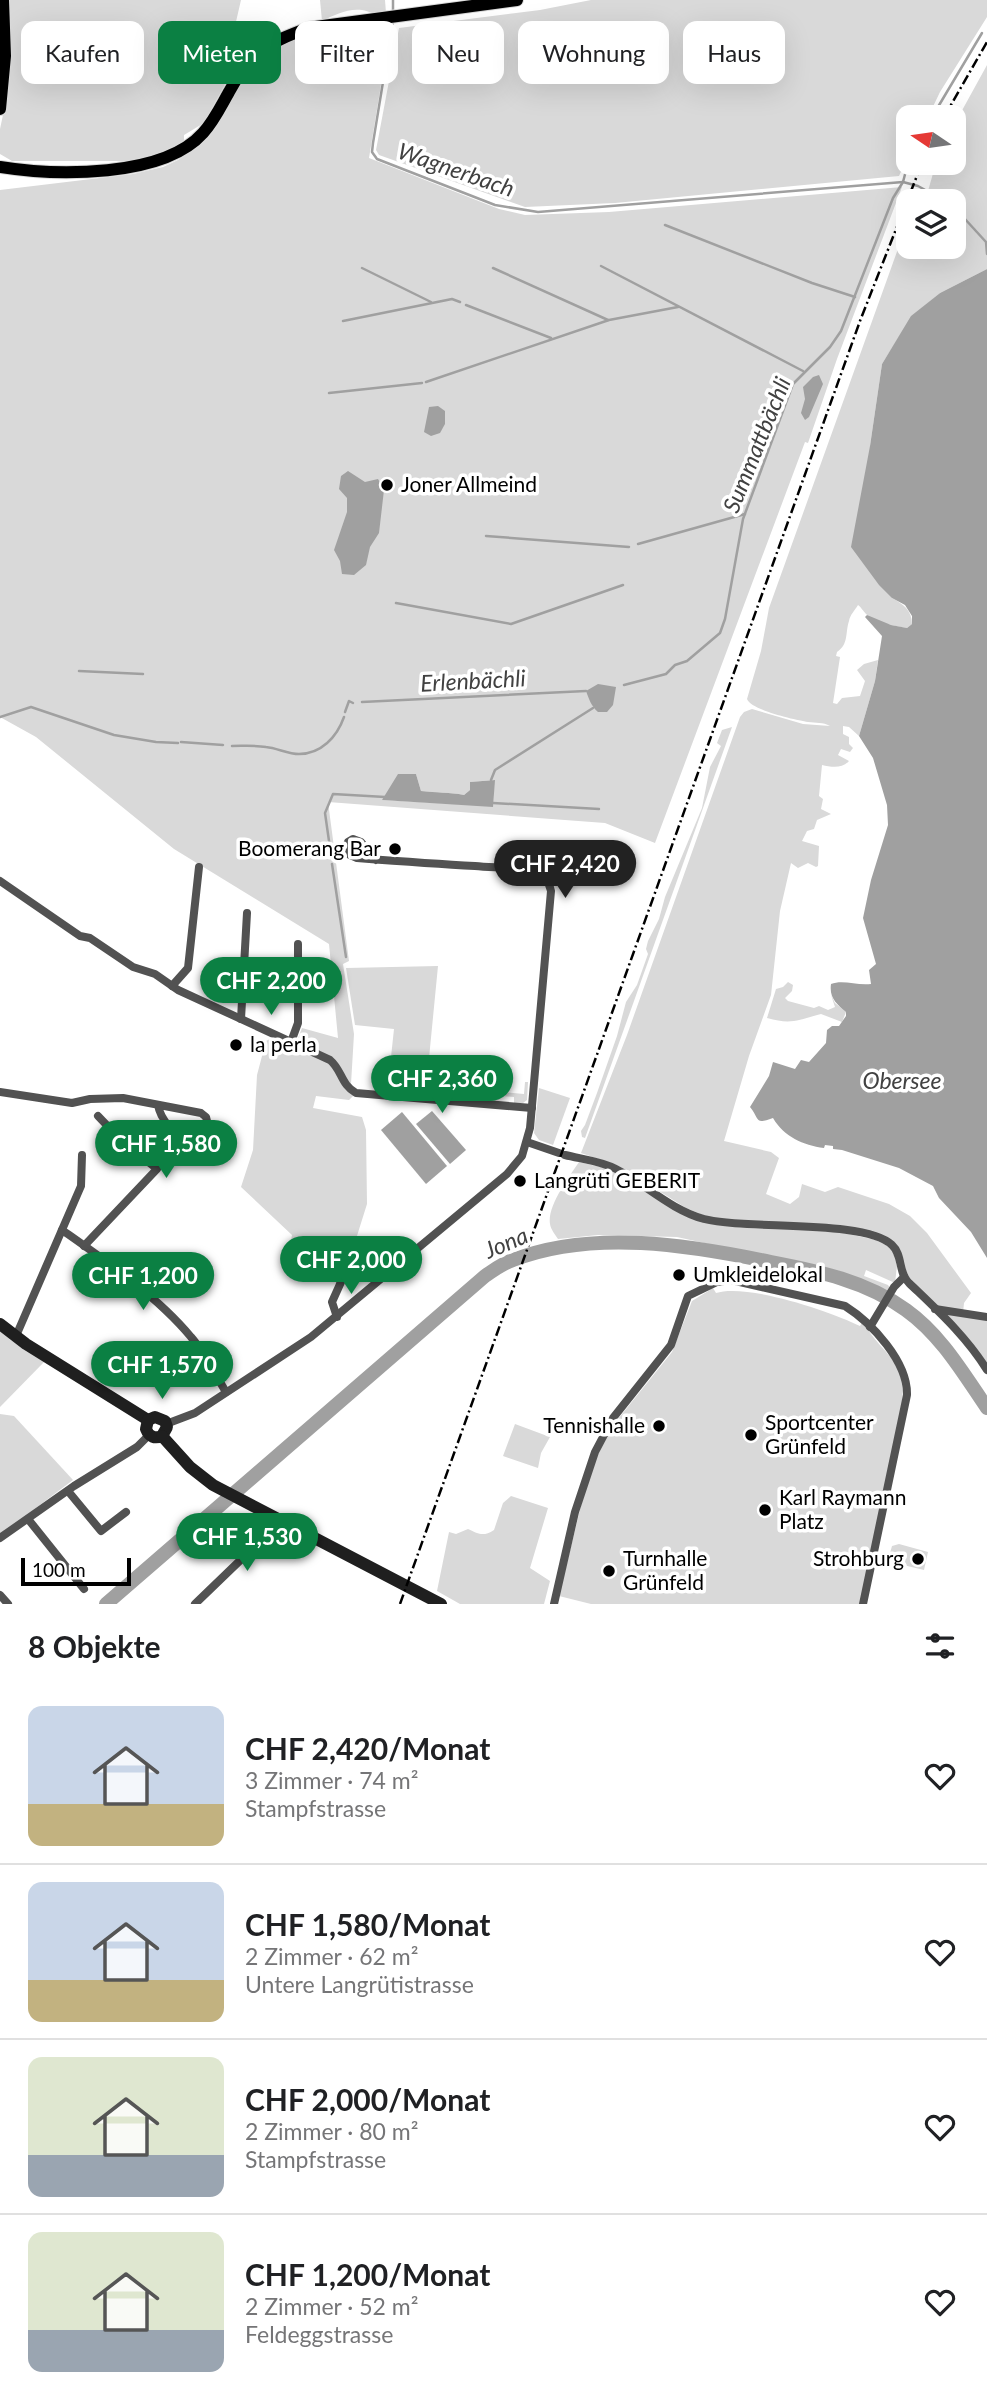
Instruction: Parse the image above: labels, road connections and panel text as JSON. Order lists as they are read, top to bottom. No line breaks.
{"water":["Wagnerbach","Summattbächli","Erlenbächli","Obersee","Jona"],"places":["Joner Allmeind","Boomerang Bar","la perla","Langrüti GEBERIT","Umkleidelokal","Tennishalle","Sportcenter Grünfeld","Karl Raymann Platz","Strohburg","Turnhalle Grünfeld"],"scale_bar":"100 m","north":"left","page":{"chip":["Kaufen","Mieten","Filter","Neu","Wohnung","Haus"],"price":["CHF 2,420","CHF 2,200","CHF 2,360","CHF 1,580","CHF 2,000","CHF 1,200","CHF 1,570","CHF 1,530"],"scale":"100 m","heading":"8 Objekte","list":[{"name":"CHF 2,420/Monat","note":"3 Zimmer · 74 m² · Stampfstrasse"},{"name":"CHF 1,580/Monat","note":"2 Zimmer · 62 m² · Untere Langrütistrasse"},{"name":"CHF 2,000/Monat","note":"2 Zimmer · 80 m² · Stampfstrasse"},{"name":"CHF 1,200/Monat","note":"2 Zimmer · 52 m² · Feldeggstrasse"}]}}
